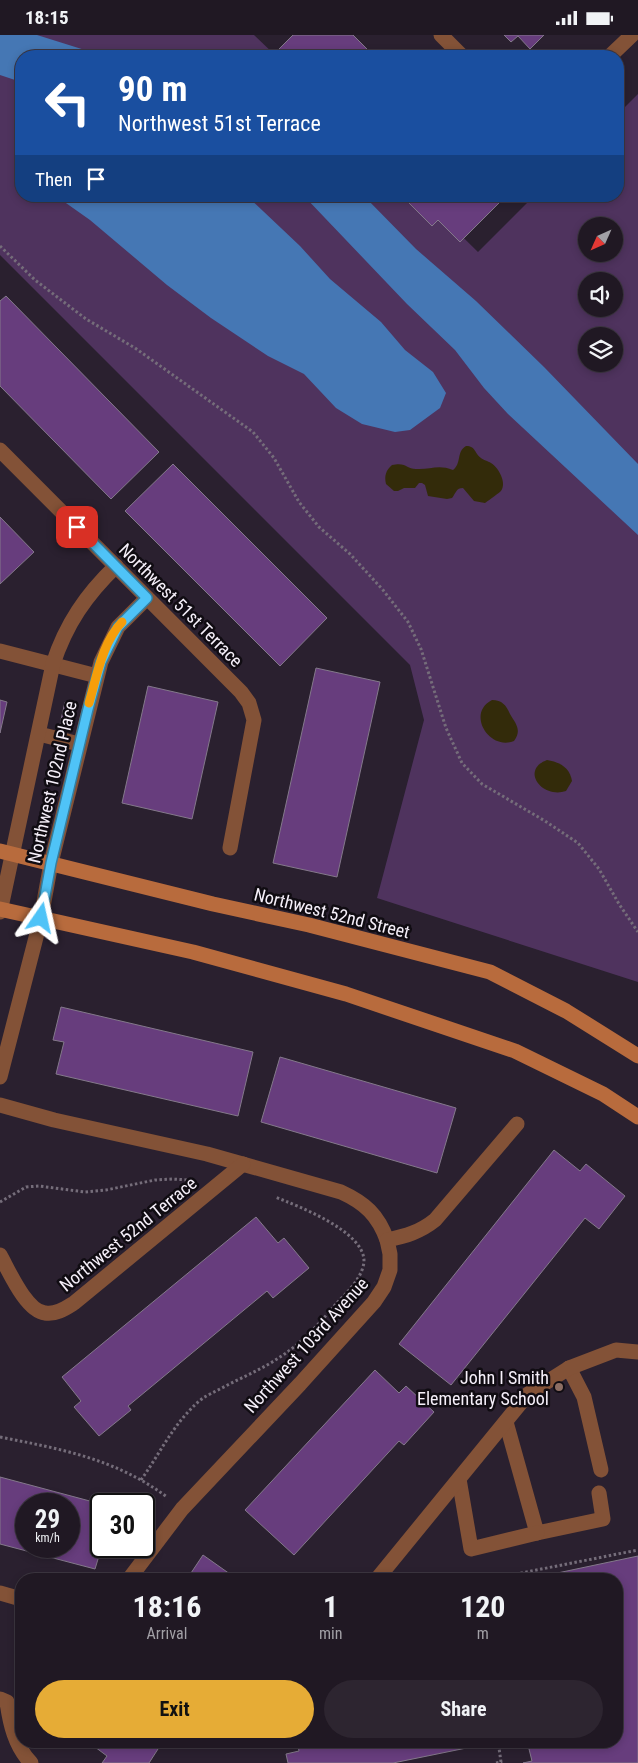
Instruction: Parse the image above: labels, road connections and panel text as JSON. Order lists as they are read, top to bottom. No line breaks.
{"streets":{"street":["Northwest 51st Terrace","Northwest 102nd Place","Northwest 52nd Street","Northwest 52nd Terrace","Northwest 103rd Avenue"]},"crossings":[["Northwest 51st Terrace","Northwest 102nd Place"],["Northwest 102nd Place","Northwest 52nd Street"],["Northwest 52nd Terrace","Northwest 103rd Avenue"]],"places":["John I Smith Elementary School"],"north":"bottom left","page":{"status":"18:15","turn":["90 m","Northwest 51st Terrace"],"then":"Then","speed":"29 km/h","limit":"30","eta":["18:16","Arrival","1","min","120","m"],"buttons":["Exit","Share"]}}
